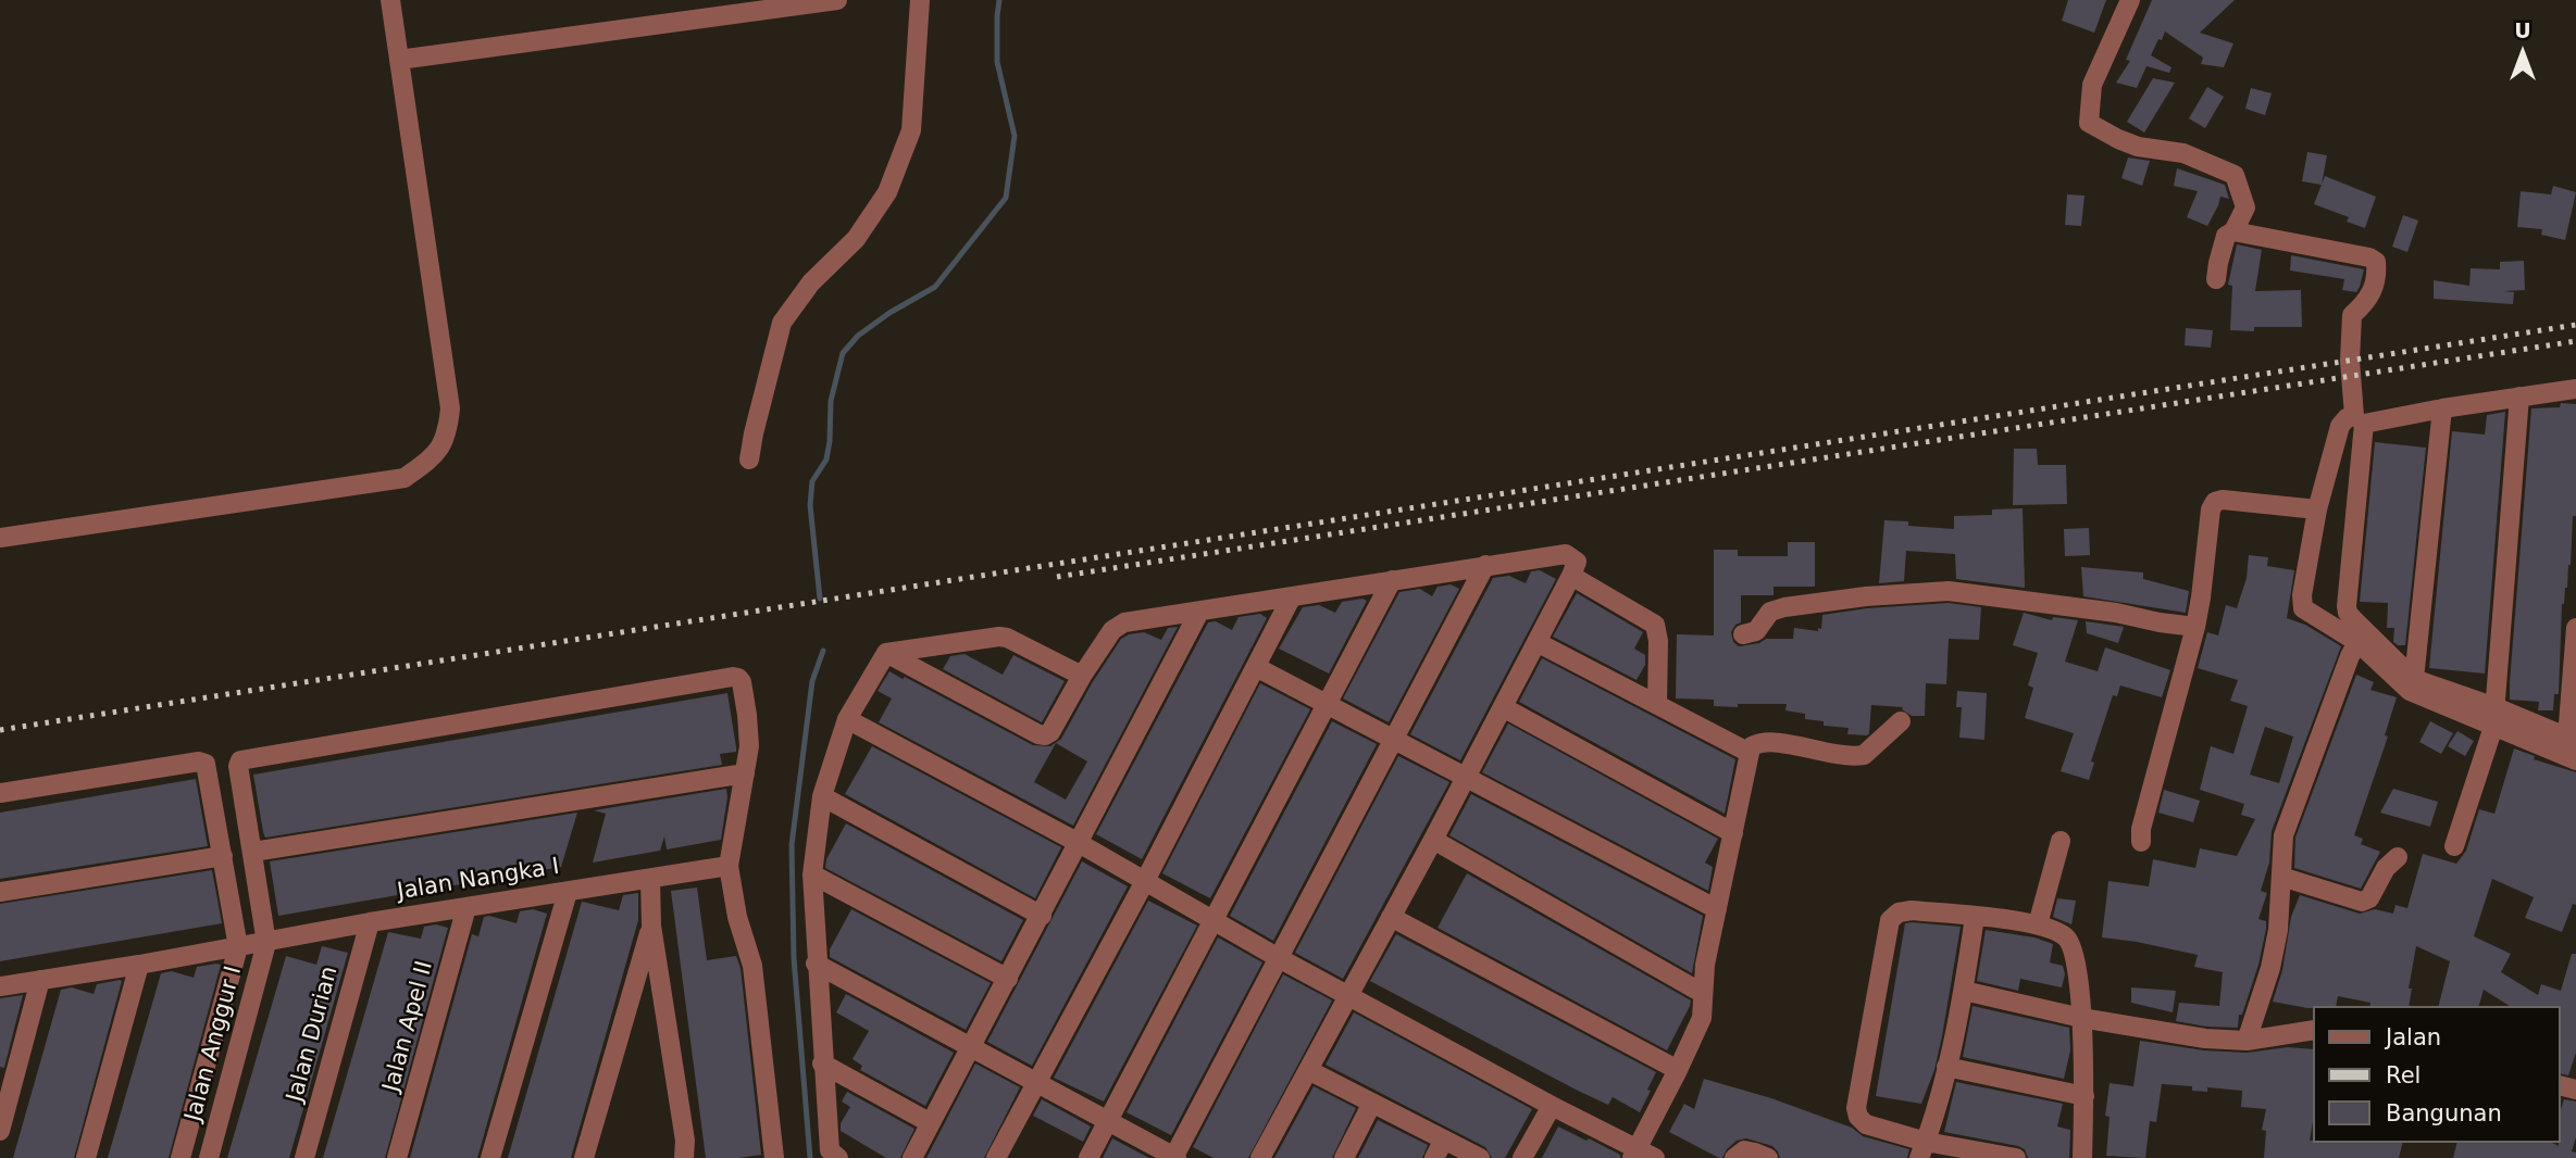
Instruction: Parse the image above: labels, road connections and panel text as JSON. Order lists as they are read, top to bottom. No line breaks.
{"streets":{"street":["Jalan Nangka I","Jalan Apel II","Jalan Durian","Jalan Anggur I"]},"crossings":[["Jalan Nangka I","Jalan Apel II"],["Jalan Nangka I","Jalan Durian"],["Jalan Nangka I","Jalan Anggur I"]],"legend":["Jalan","Rel","Bangunan"],"north":"top"}
